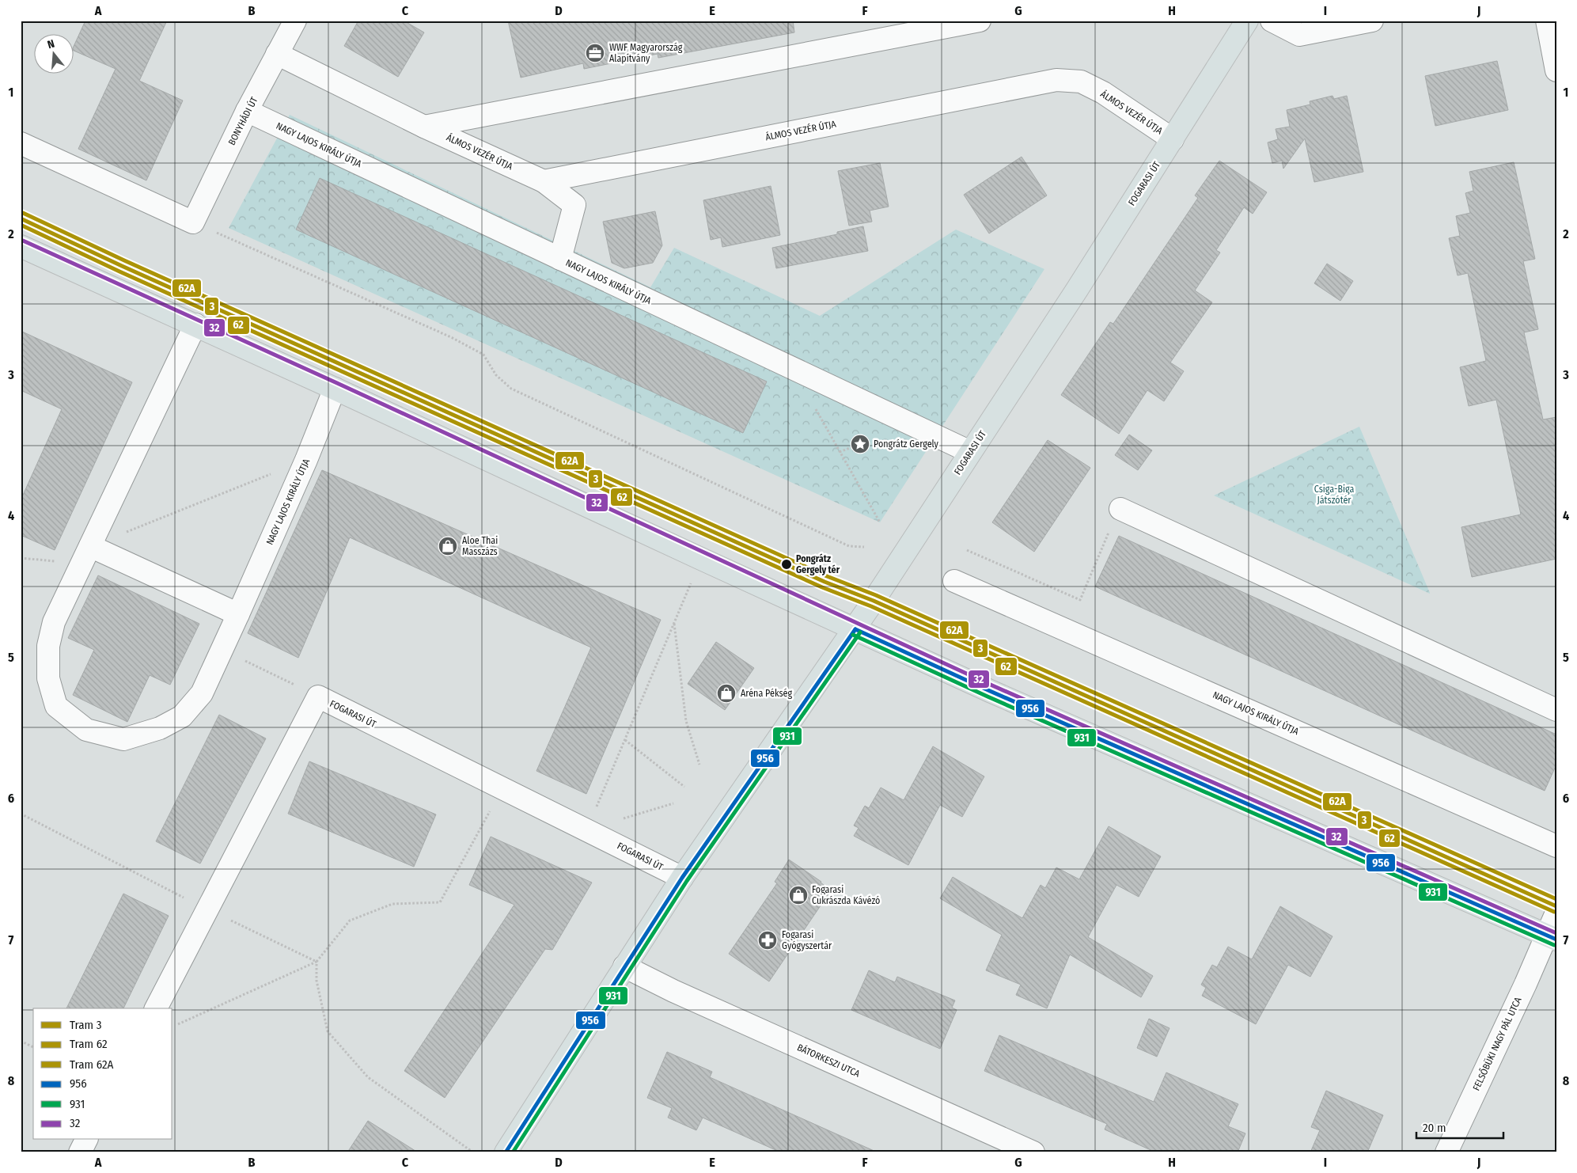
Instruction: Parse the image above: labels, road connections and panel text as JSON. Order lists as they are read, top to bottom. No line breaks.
{"streets":{"main road":["FOGARASI ÚT"],"street":["ÁLMOS VEZÉR ÚTJA","BONYHÁDI ÚT","NAGY LAJOS KIRÁLY ÚTJA","FELSŐBÜKI NAGY PÁL UTCA","BÁTORKESZI UTCA"]},"crossings":[["ÁLMOS VEZÉR ÚTJA","BONYHÁDI ÚT"],["ÁLMOS VEZÉR ÚTJA","FOGARASI ÚT"],["BONYHÁDI ÚT","NAGY LAJOS KIRÁLY ÚTJA"],["NAGY LAJOS KIRÁLY ÚTJA","FOGARASI ÚT"],["FOGARASI ÚT","BÁTORKESZI UTCA"]],"parks":["Csiga-Biga Játszótér"],"places":{"office":["WWF Magyarország Alapítvány"],"place":["Pongrátz Gergely"],"shop":["Aloe Thai Masszázs","Aréna Pékség","Fogarasi Cukrászda Kávézó"],"other":["Pongrátz Gergely tér"],"pharmacy":["Fogarasi Gyógyszertár"]},"lines":["tram line 62A","tram line 3","tram line 62","transit line 32","transit line 956","transit line 931"],"legend":["Tram 3","Tram 62","Tram 62A","956","931","32"],"scale_bar":"20 m","north":"top","grid":{"columns":["A","B","C","D","E","F","G","H","I","J"],"rows":["1","2","3","4","5","6","7","8"]}}
